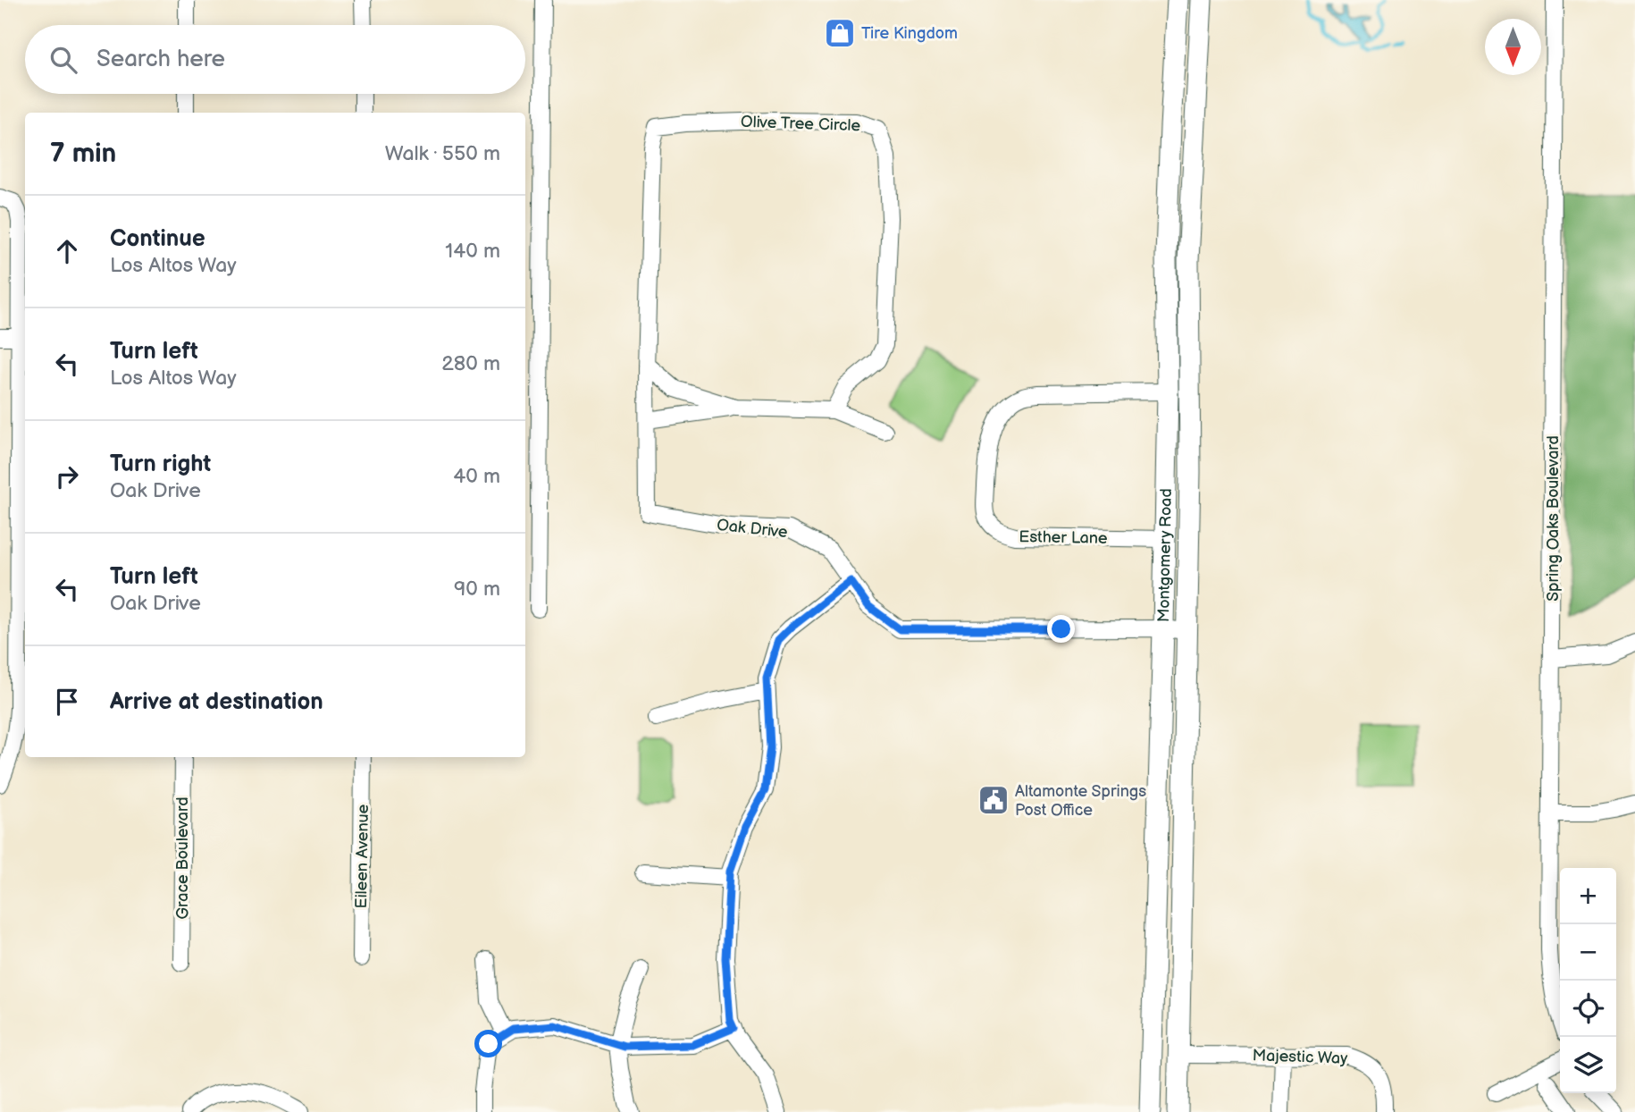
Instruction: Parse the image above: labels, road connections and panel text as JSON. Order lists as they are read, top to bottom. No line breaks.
{"streets":{"main road":["Montgomery Road"],"street":["Olive Tree Circle","Spring Oaks Boulevard","Oak Drive","Esther Lane","Eileen Avenue","Grace Boulevard","Majestic Way"]},"crossings":[["Olive Tree Circle","Oak Drive"],["Oak Drive","Montgomery Road"],["Esther Lane","Montgomery Road"],["Montgomery Road","Majestic Way"]],"places":{"shop":["Tire Kingdom"],"public building":["Altamonte Springs Post Office"]},"north":"bottom","page":{"search":"Search here","heading":["7 min","Walk · 550 m"],"list":[["Continue","Los Altos Way","140 m"],["Turn left","Los Altos Way","280 m"],["Turn right","Oak Drive","40 m"],["Turn left","Oak Drive","90 m"],"Arrive at destination"],"map_buttons":["+","−"]}}
